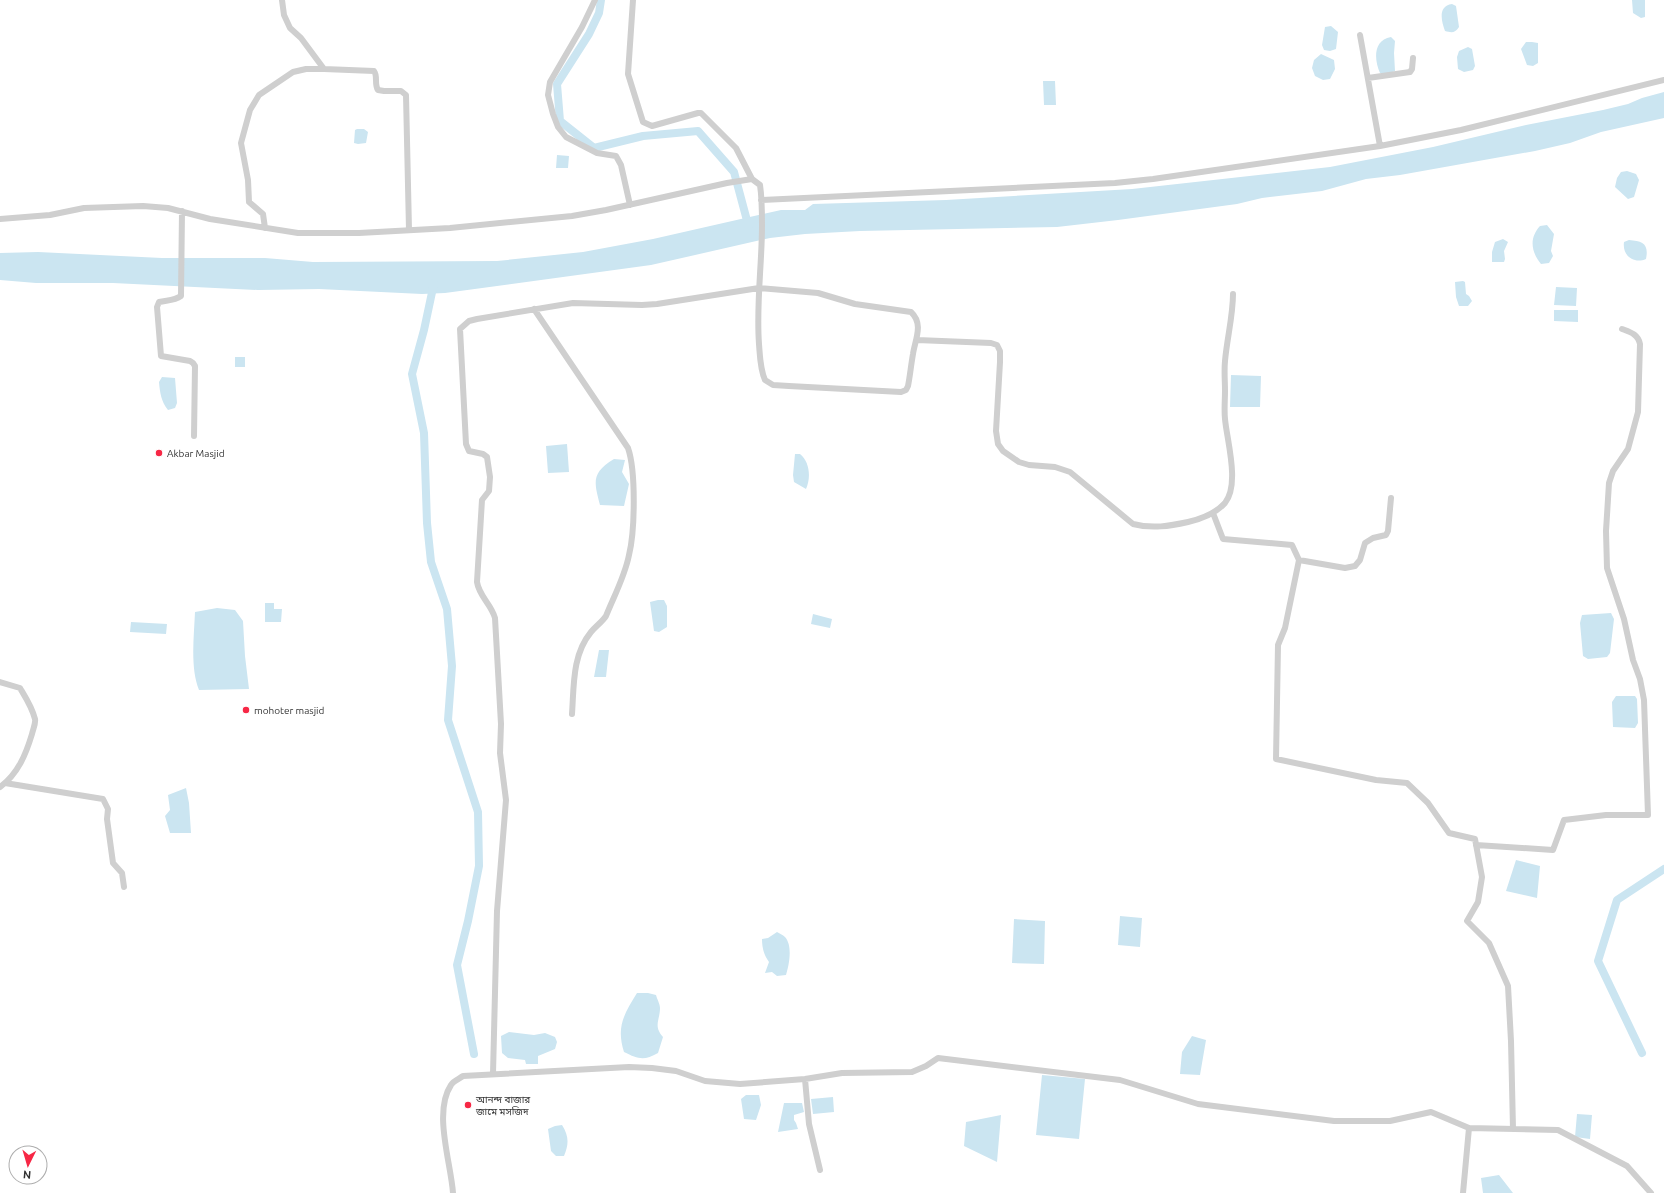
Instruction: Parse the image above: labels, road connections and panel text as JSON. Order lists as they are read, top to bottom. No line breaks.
{"places":["Akbar Masjid","mohoter masjid","আনন্দ বাজার জামে মসজিদ"],"north":"bottom"}
